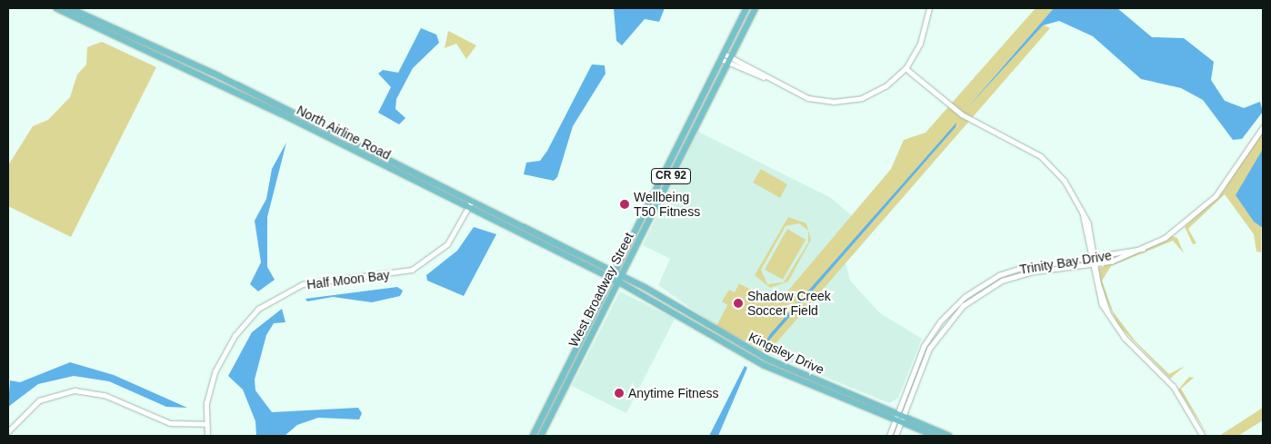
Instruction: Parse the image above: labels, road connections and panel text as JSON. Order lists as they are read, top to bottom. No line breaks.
{"streets":{"main road":["North Airline Road","CR 92","West Broadway Street","Kingsley Drive"],"street":["Trinity Bay Drive","Half Moon Bay"]},"crossings":[["North Airline Road","Half Moon Bay"],["North Airline Road","West Broadway Street"],["North Airline Road","Kingsley Drive"],["Trinity Bay Drive","Kingsley Drive"],["West Broadway Street","Kingsley Drive"]],"places":["Wellbeing T50 Fitness","Shadow Creek Soccer Field","Anytime Fitness"]}
